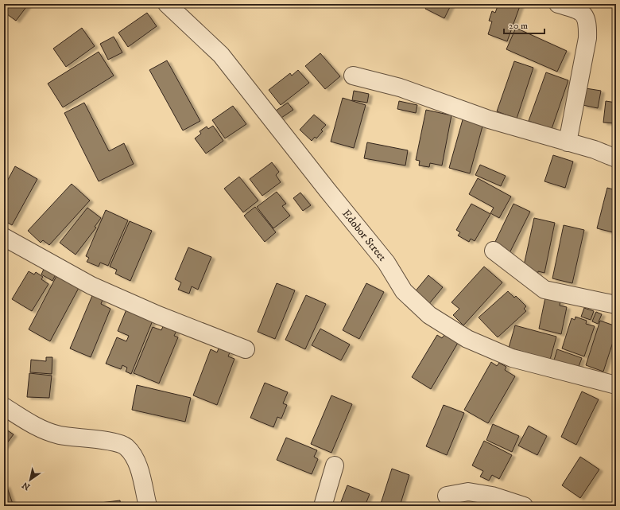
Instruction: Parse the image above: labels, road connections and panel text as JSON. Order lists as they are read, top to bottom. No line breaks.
{"streets":{"street":["Edobor Street"]},"scale_bar":"20 m","north":"bottom left"}
